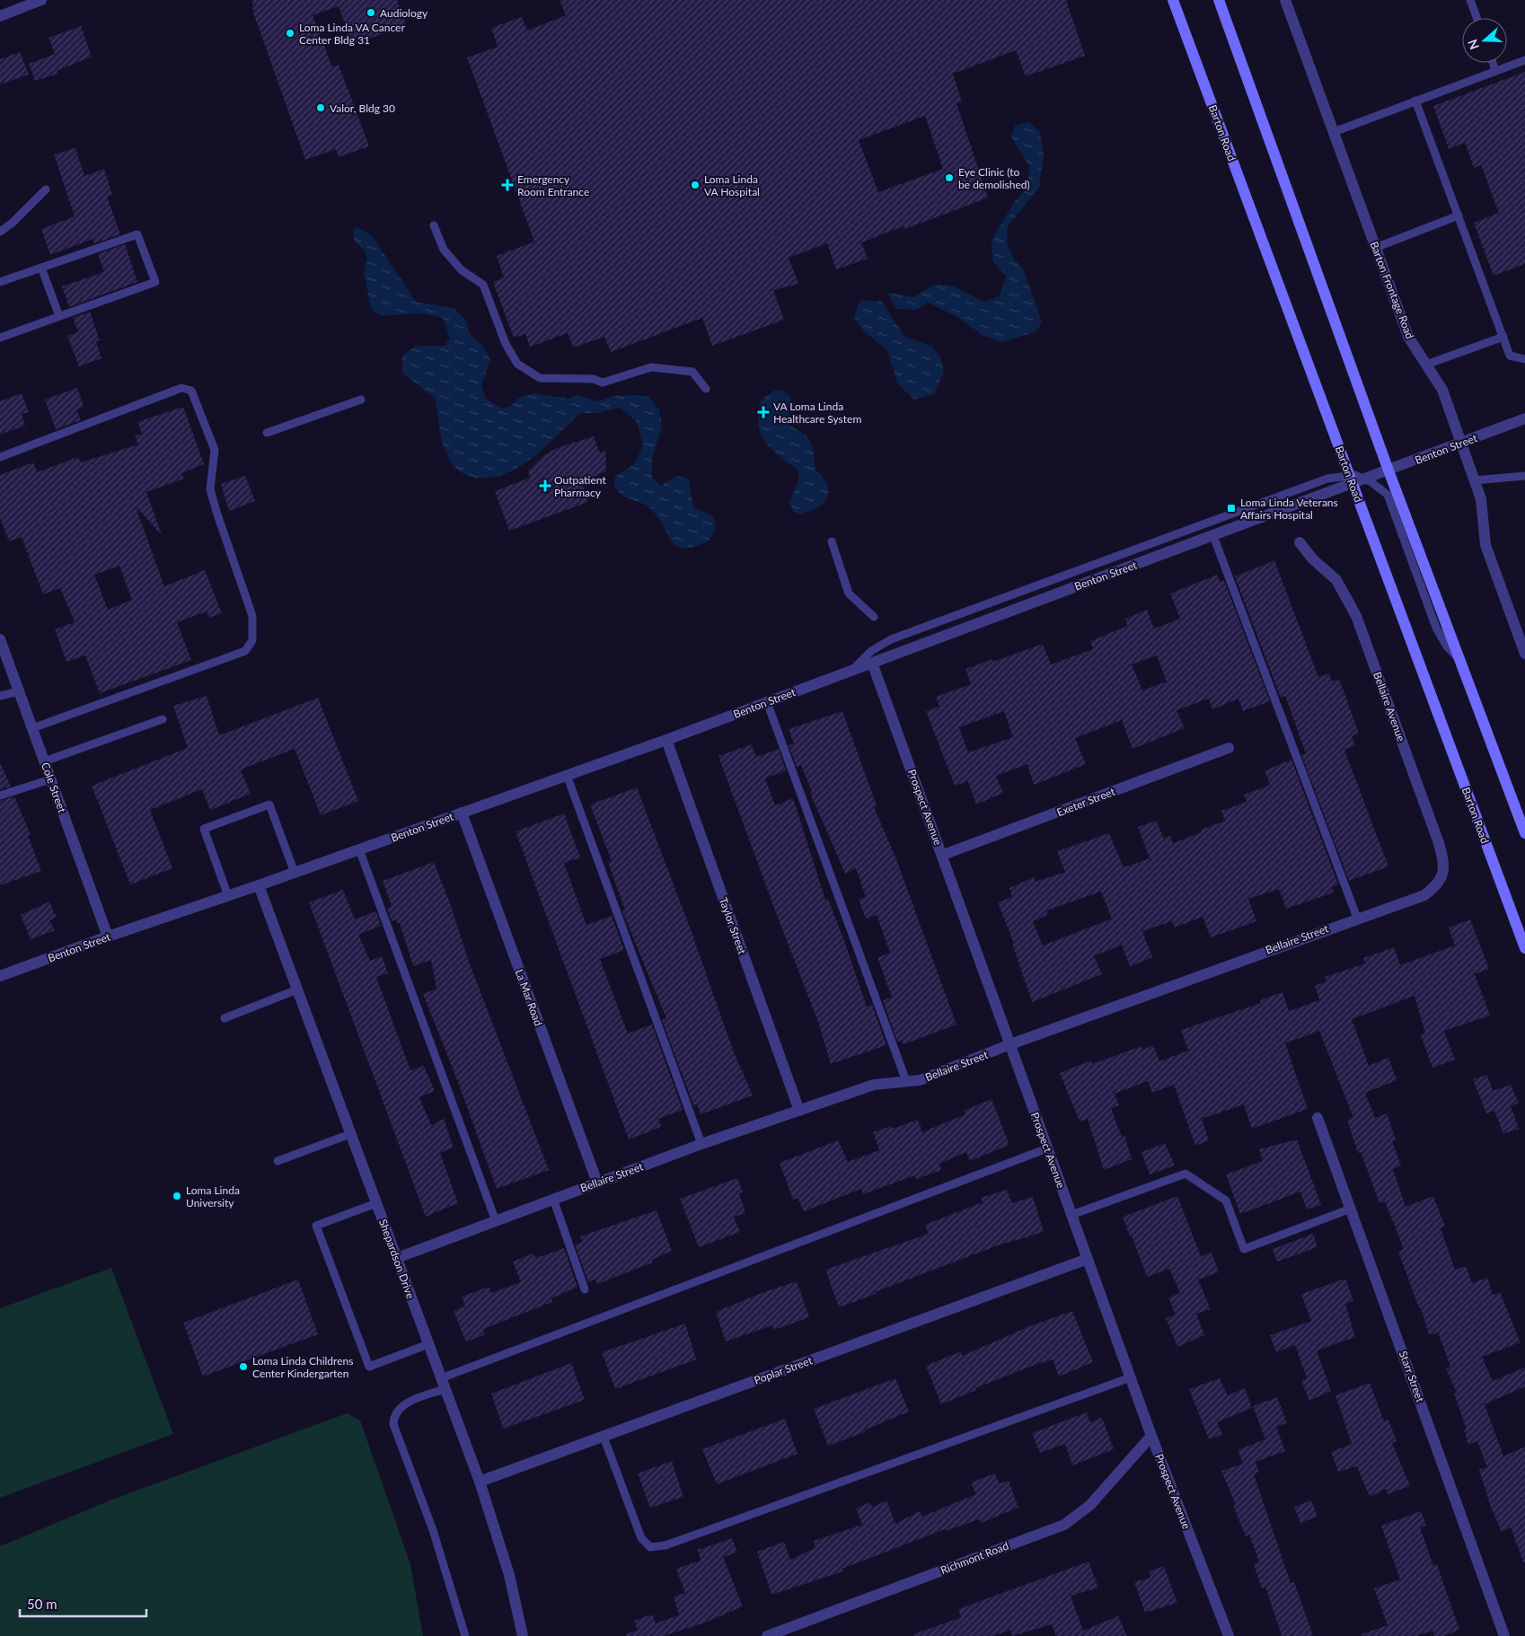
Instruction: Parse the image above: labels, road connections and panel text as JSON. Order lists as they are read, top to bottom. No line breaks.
{"streets":{"main road":["Barton Road"],"street":["Barton Frontage Road","Benton Street","Bellaire Avenue","Cole Street","Exeter Street","Prospect Avenue","Taylor Street","Bellaire Street","La Mar Road","Shepardson Drive","Poplar Street","Starr Street","Richmont Road"]},"crossings":[["Barton Road","Benton Street"],["Barton Frontage Road","Benton Street"],["Benton Street","Cole Street"],["Benton Street","Prospect Avenue"],["Benton Street","Taylor Street"],["Benton Street","La Mar Road"],["Benton Street","Shepardson Drive"],["Bellaire Avenue","Bellaire Street"],["Exeter Street","Prospect Avenue"],["Prospect Avenue","Bellaire Street"],["Prospect Avenue","Poplar Street"],["Prospect Avenue","Richmont Road"],["Taylor Street","Bellaire Street"],["Bellaire Street","La Mar Road"],["Bellaire Street","Shepardson Drive"],["Shepardson Drive","Poplar Street"]],"places":{"other":["Audiology","Loma Linda VA Cancer Center Bldg 31","Valor, Bldg 30","Eye Clinic (to be demolished)","Loma Linda VA Hospital","Loma Linda University","Loma Linda Childrens Center Kindergarten"],"health":["Emergency Room Entrance","VA Loma Linda Healthcare System","Outpatient Pharmacy"],"transit":["Loma Linda Veterans Affairs Hospital"]},"scale_bar":"50 m","north":"left"}
